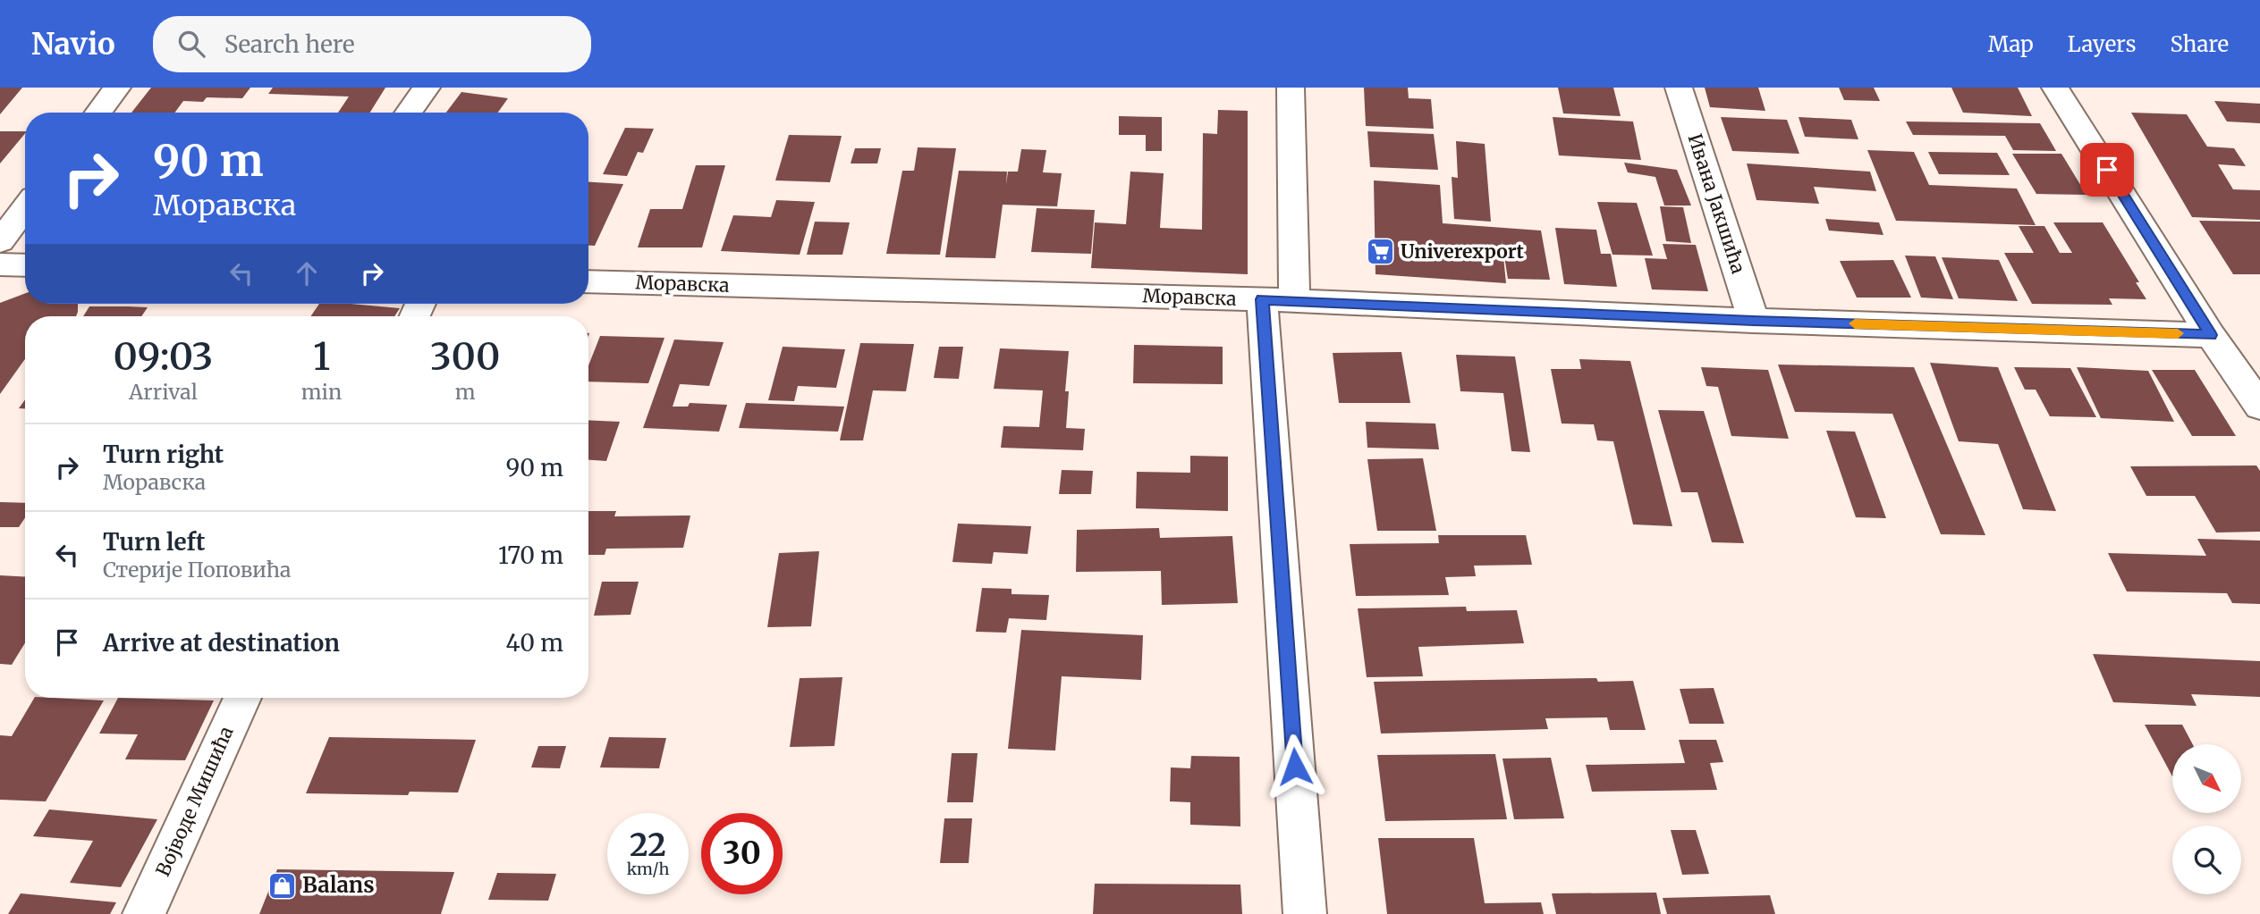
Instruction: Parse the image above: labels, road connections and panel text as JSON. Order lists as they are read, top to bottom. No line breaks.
{"streets":{"street":["Ивана Јакшића","Моравска","Војводе Мишића"]},"crossings":[["Ивана Јакшића","Моравска"]],"places":{"supermarket":["Univerexport"],"shop":["Balans"]},"north":"bottom right","page":{"header":"Navio","search":"Search here","nav":["Map","Layers","Share"],"turn":["90 m","Моравска"],"eta":["09:03","Arrival","1","min","300","m"],"list":[{"name":"Turn right","note":"Моравска","value":"90 m"},{"name":"Turn left","note":"Стерије Поповића","value":"170 m"},{"name":"Arrive at destination","value":"40 m"}],"speed":"22 km/h","limit":"30"}}
